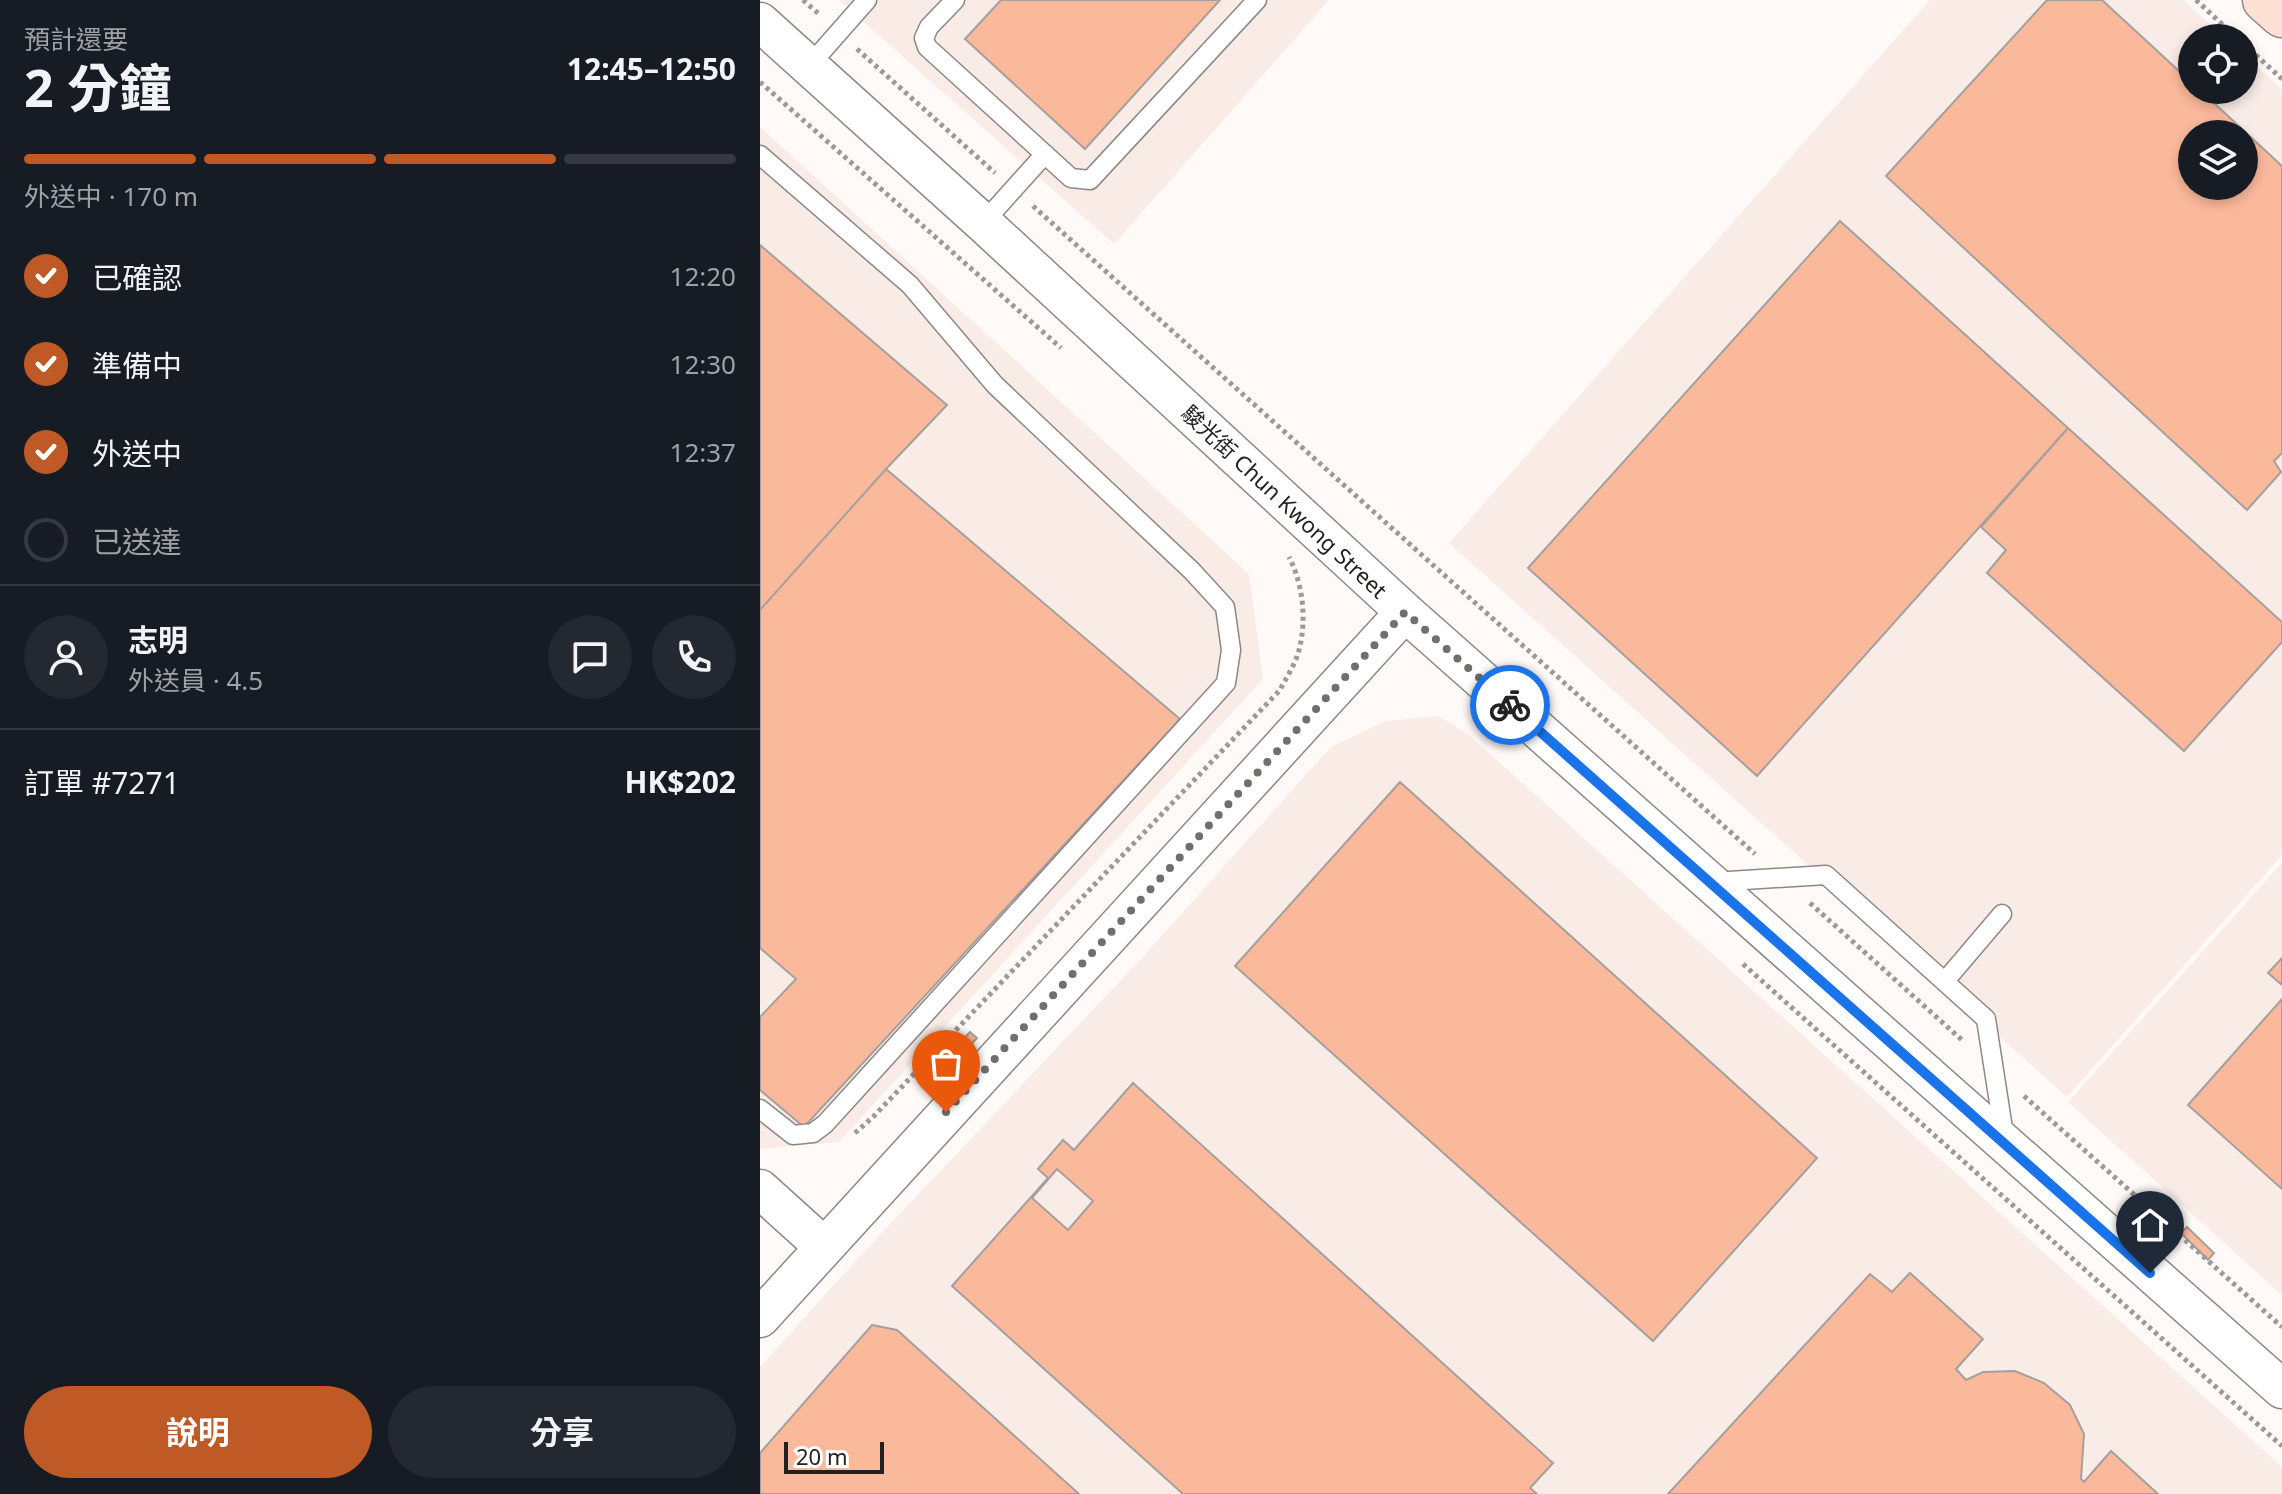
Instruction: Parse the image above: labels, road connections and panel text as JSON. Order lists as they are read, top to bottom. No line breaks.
{"streets":{"street":["駿光街 Chun Kwong Street"]},"scale_bar":"20 m","page":{"heading":["2 分鐘","預計還要","12:45–12:50"],"panel":["志明","外送員 · 4.5","訂單 #7271","HK$202"],"bar":"外送中 · 170 m","list":[["已確認","12:20"],["準備中","12:30"],["外送中","12:37"],"已送達"],"buttons":["說明","分享"],"scale":"20 m"}}
